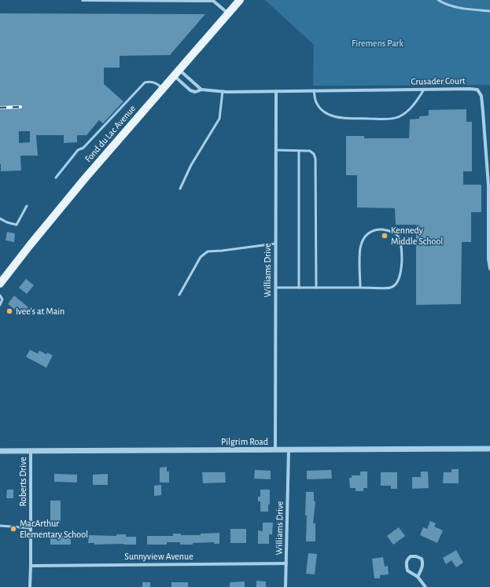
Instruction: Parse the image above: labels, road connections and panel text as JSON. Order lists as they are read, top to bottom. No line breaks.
{"streets":{"main road":["Fond du Lac Avenue"],"street":["Crusader Court","Williams Drive","Pilgrim Road","Roberts Drive","Sunnyview Avenue"]},"crossings":[["Crusader Court","Fond du Lac Avenue"],["Crusader Court","Williams Drive"],["Williams Drive","Pilgrim Road"],["Williams Drive","Sunnyview Avenue"],["Pilgrim Road","Roberts Drive"],["Roberts Drive","Sunnyview Avenue"]],"parks":["Firemens Park"],"places":["Kennedy Middle School","Ivee's at Main","MacArthur Elementary School"]}
